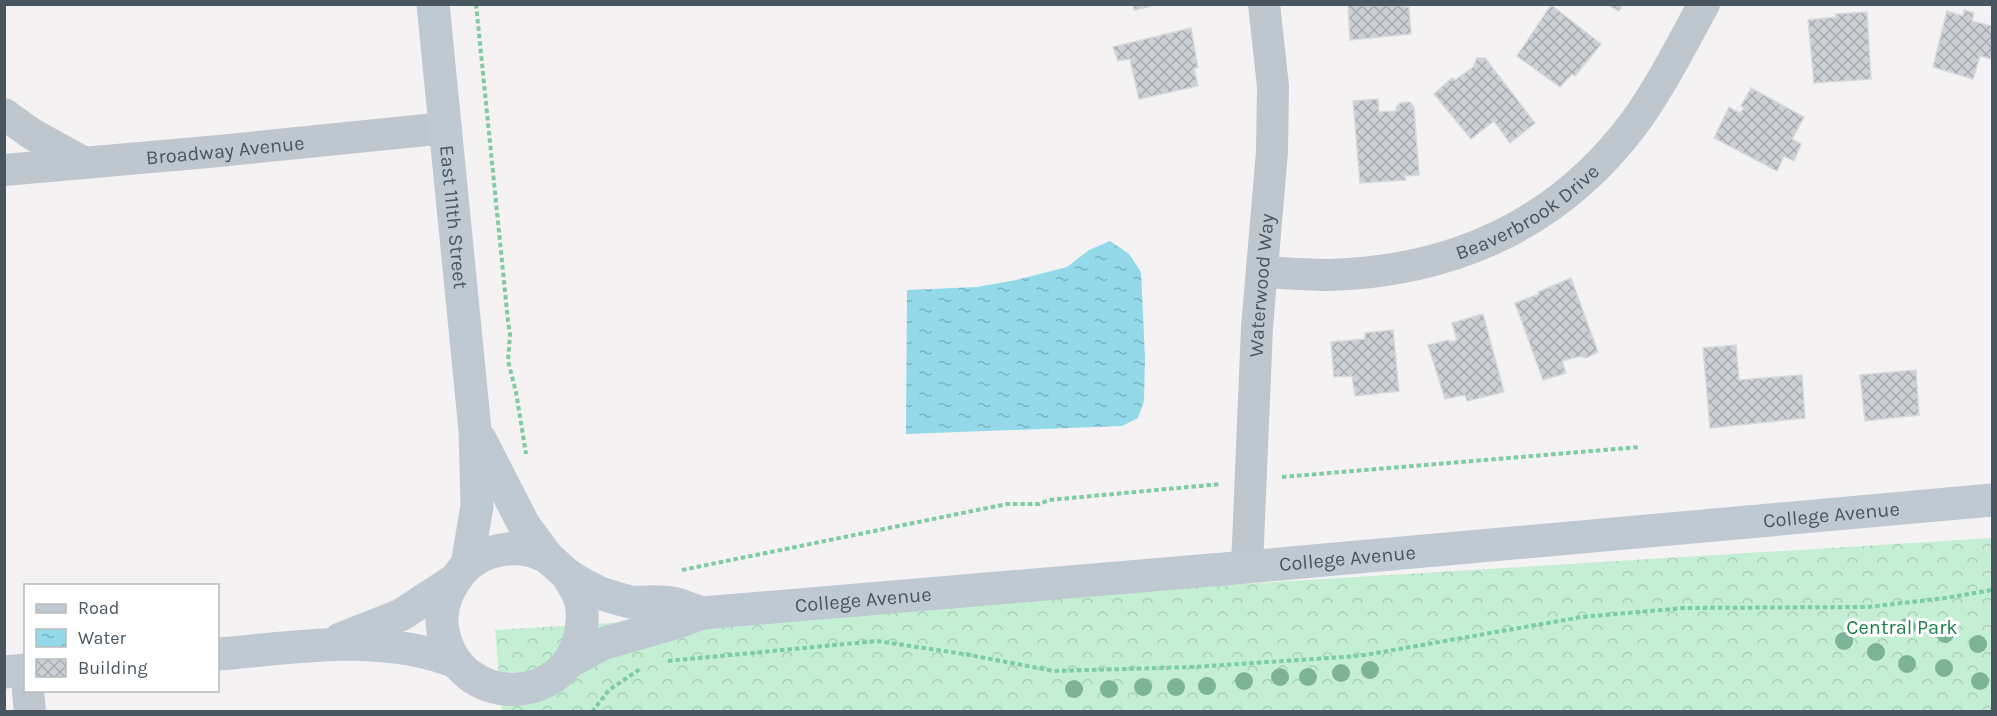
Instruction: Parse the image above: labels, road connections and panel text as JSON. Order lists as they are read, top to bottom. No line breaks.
{"streets":{"main road":["East 111th Street","College Avenue"],"street":["Broadway Avenue","Beaverbrook Drive","Waterwood Way"]},"crossings":[["Broadway Avenue","East 111th Street"],["Beaverbrook Drive","Waterwood Way"],["East 111th Street","College Avenue"],["Waterwood Way","College Avenue"]],"parks":["Central Park"],"legend":["Road","Water","Building"]}
